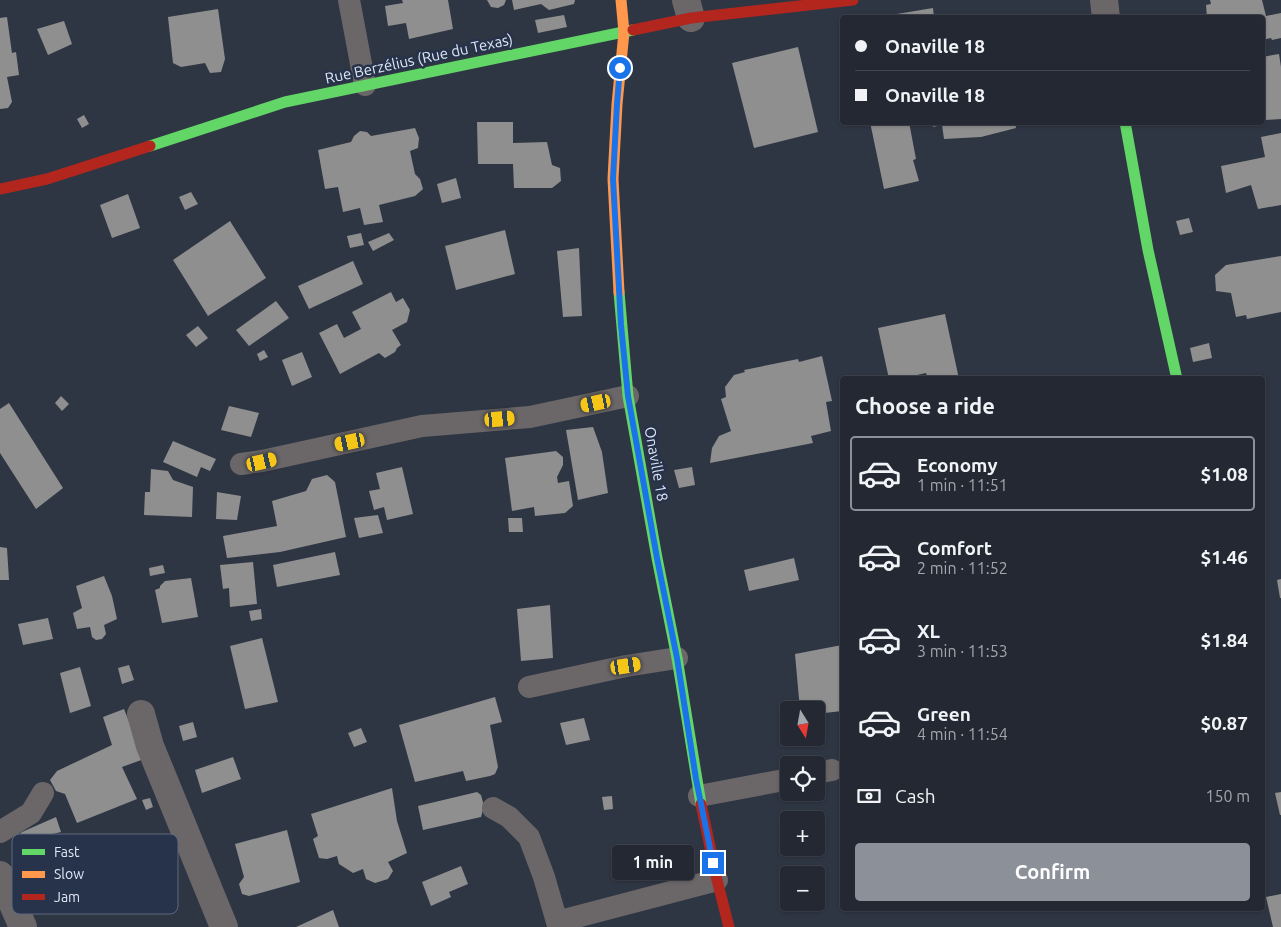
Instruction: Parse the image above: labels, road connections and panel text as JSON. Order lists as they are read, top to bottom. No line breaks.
{"streets":{"street":["Rue Berzélius (Rue du Texas)","Onaville 18"]},"crossings":[["Rue Berzélius (Rue du Texas)","Onaville 18"]],"legend":["Fast","Slow","Jam"],"north":"bottom","page":{"banner":["Onaville 18","Onaville 18"],"heading":"Choose a ride","list":[{"name":"Economy","note":"1 min · 11:51","value":"$1.08"},{"name":"Comfort","note":"2 min · 11:52","value":"$1.46"},{"name":"XL","note":"3 min · 11:53","value":"$1.84"},{"name":"Green","note":"4 min · 11:54","value":"$0.87"}],"map_buttons":["+","−"],"pay":["Cash","150 m"],"buttons":"Confirm","bubble":"1 min"}}
